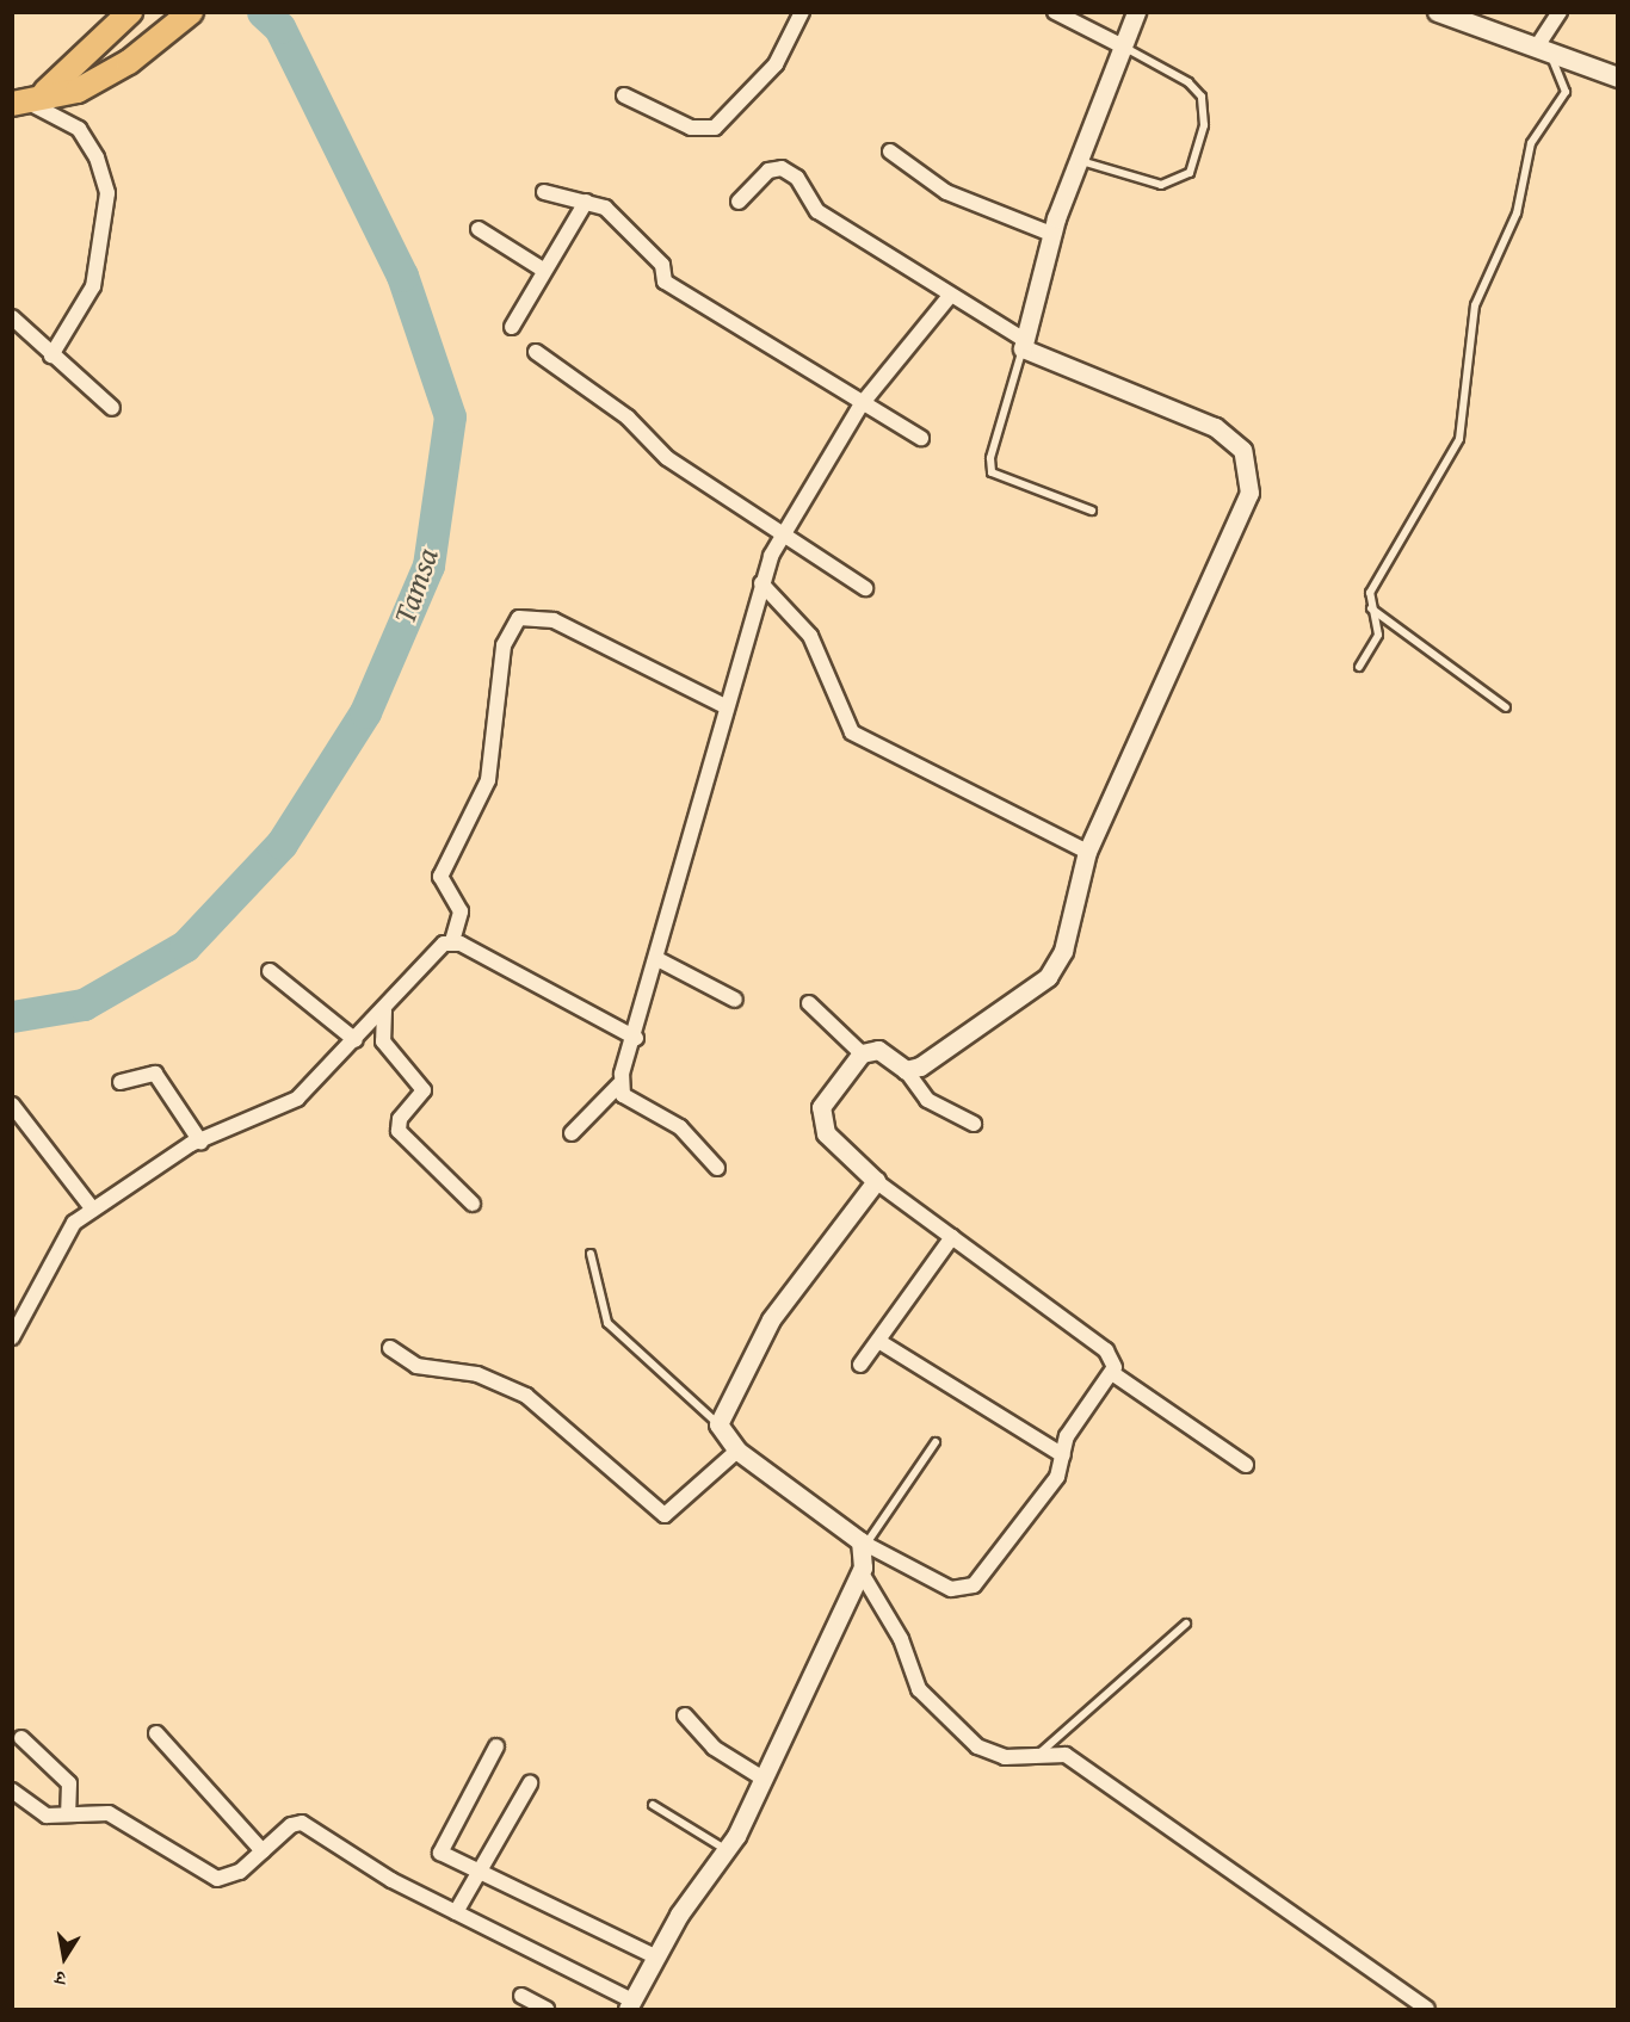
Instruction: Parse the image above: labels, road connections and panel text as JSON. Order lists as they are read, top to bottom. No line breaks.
{"water":["Tamsa"],"north":"bottom"}
